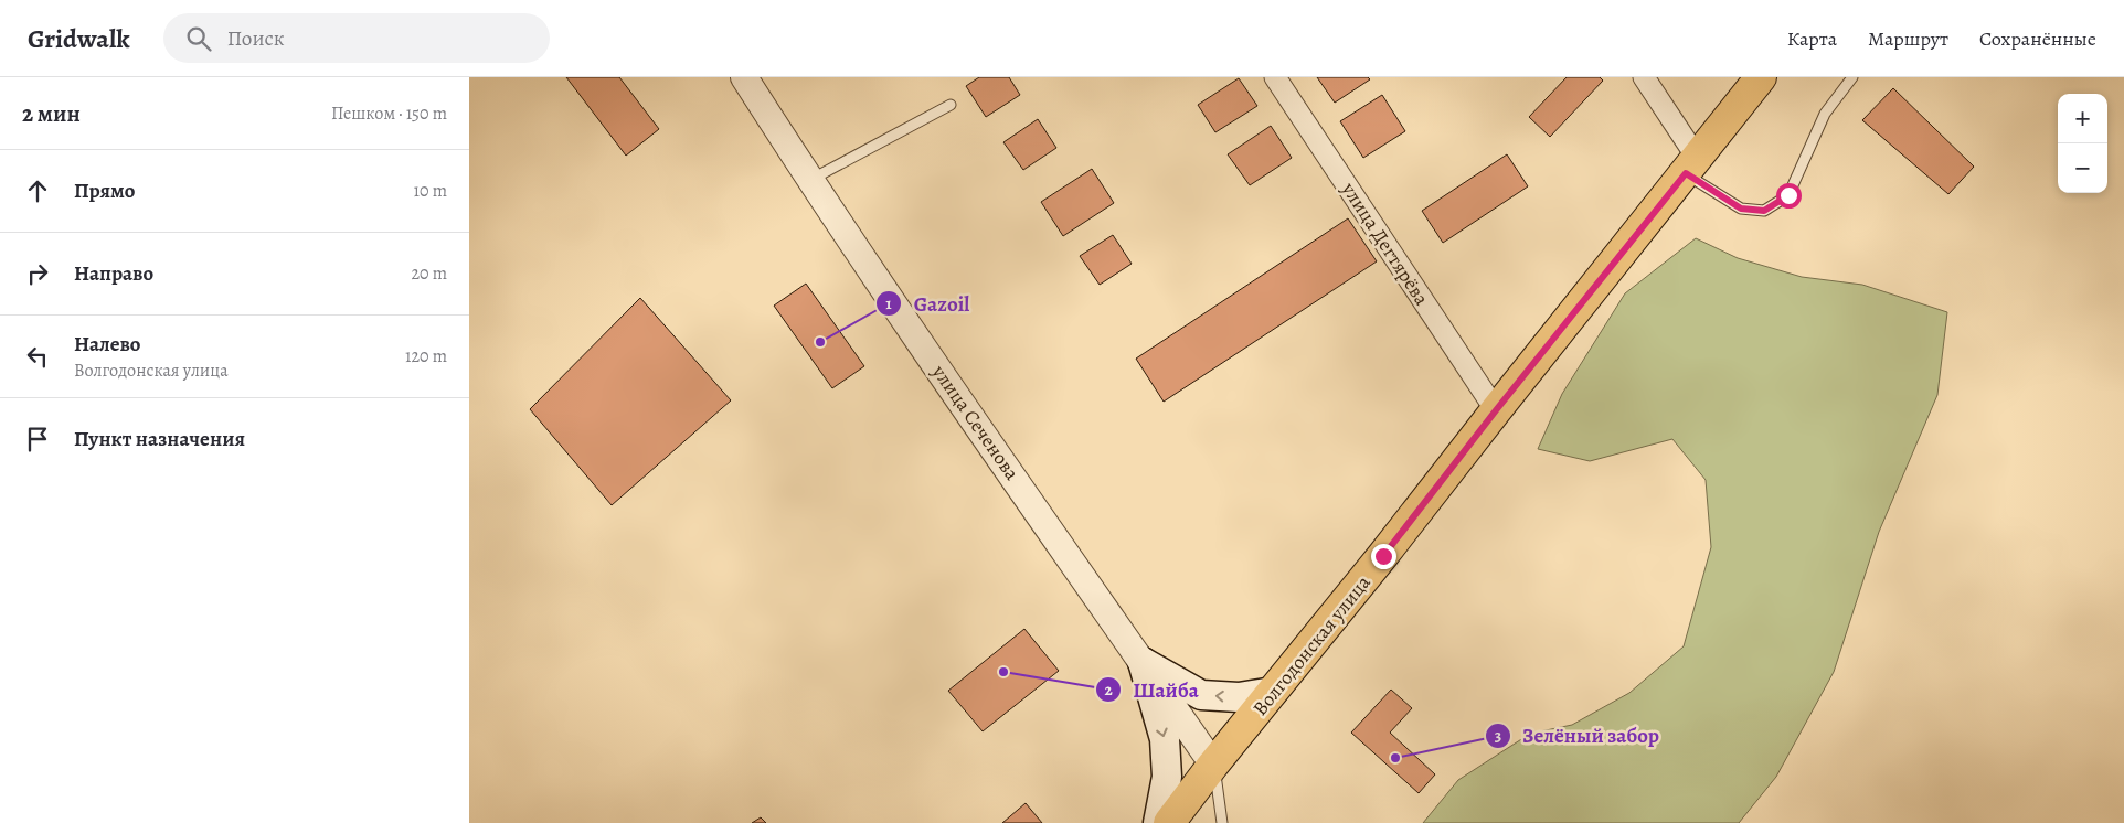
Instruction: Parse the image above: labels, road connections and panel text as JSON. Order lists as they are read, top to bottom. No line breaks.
{"streets":{"main road":["Волгодонская улица"],"street":["улица Дегтярёва","улица Сеченова"]},"crossings":[["улица Дегтярёва","Волгодонская улица"],["улица Сеченова","Волгодонская улица"]],"places":["Gazoil","Шайба","Зелёный забор"],"page":{"header":"Gridwalk","search":"Поиск","nav":["Карта","Маршрут","Сохранённые"],"heading":["2 мин","Пешком · 150 m"],"map_buttons":["+","−"],"list":[["Прямо","10 m"],["Направо","20 m"],["Налево","Волгодонская улица","120 m"],"Пункт назначения"]}}
